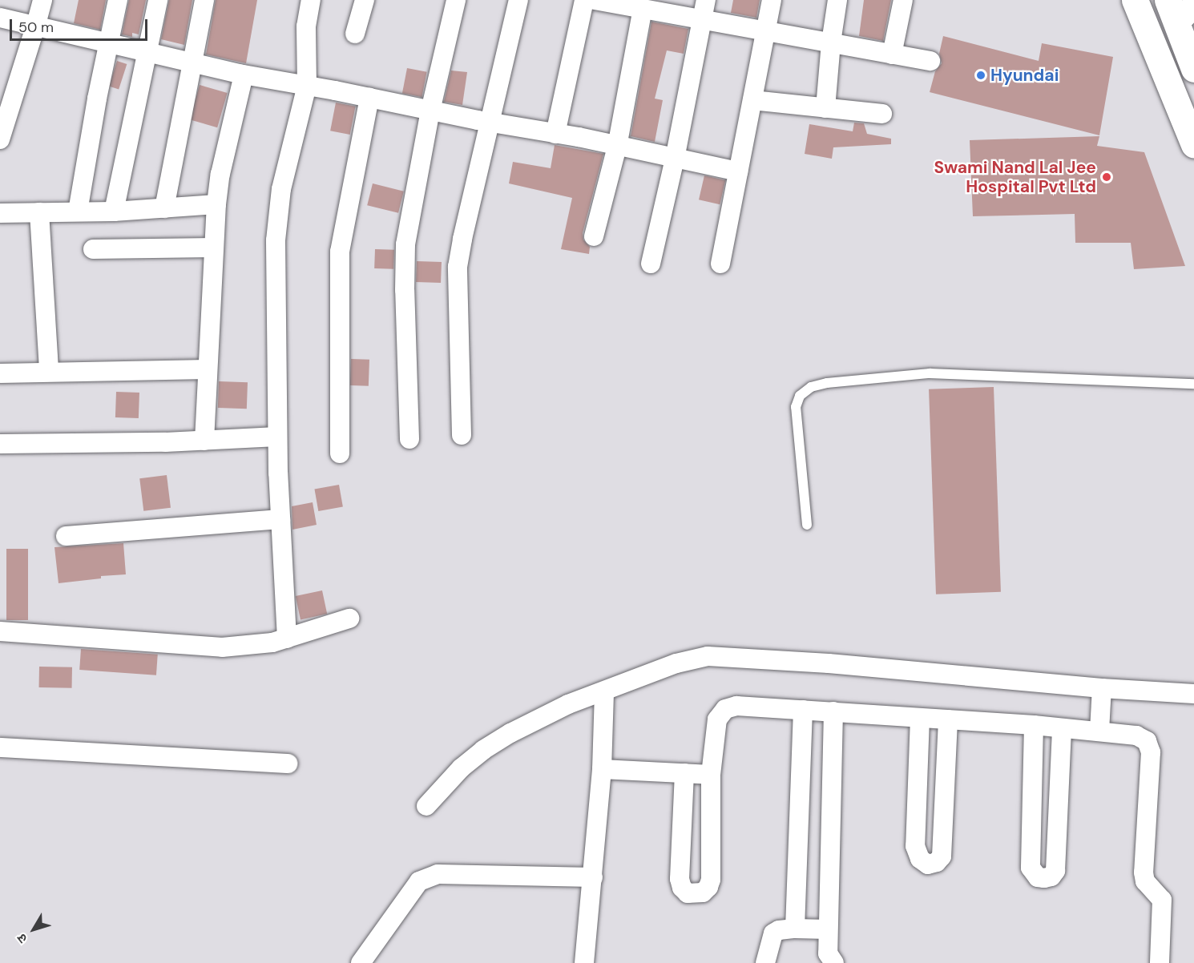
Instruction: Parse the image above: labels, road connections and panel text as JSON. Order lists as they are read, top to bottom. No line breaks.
{"places":["Hyundai","Swami Nand Lal Jee Hospital Pvt Ltd"],"scale_bar":"50 m","north":"bottom left"}
